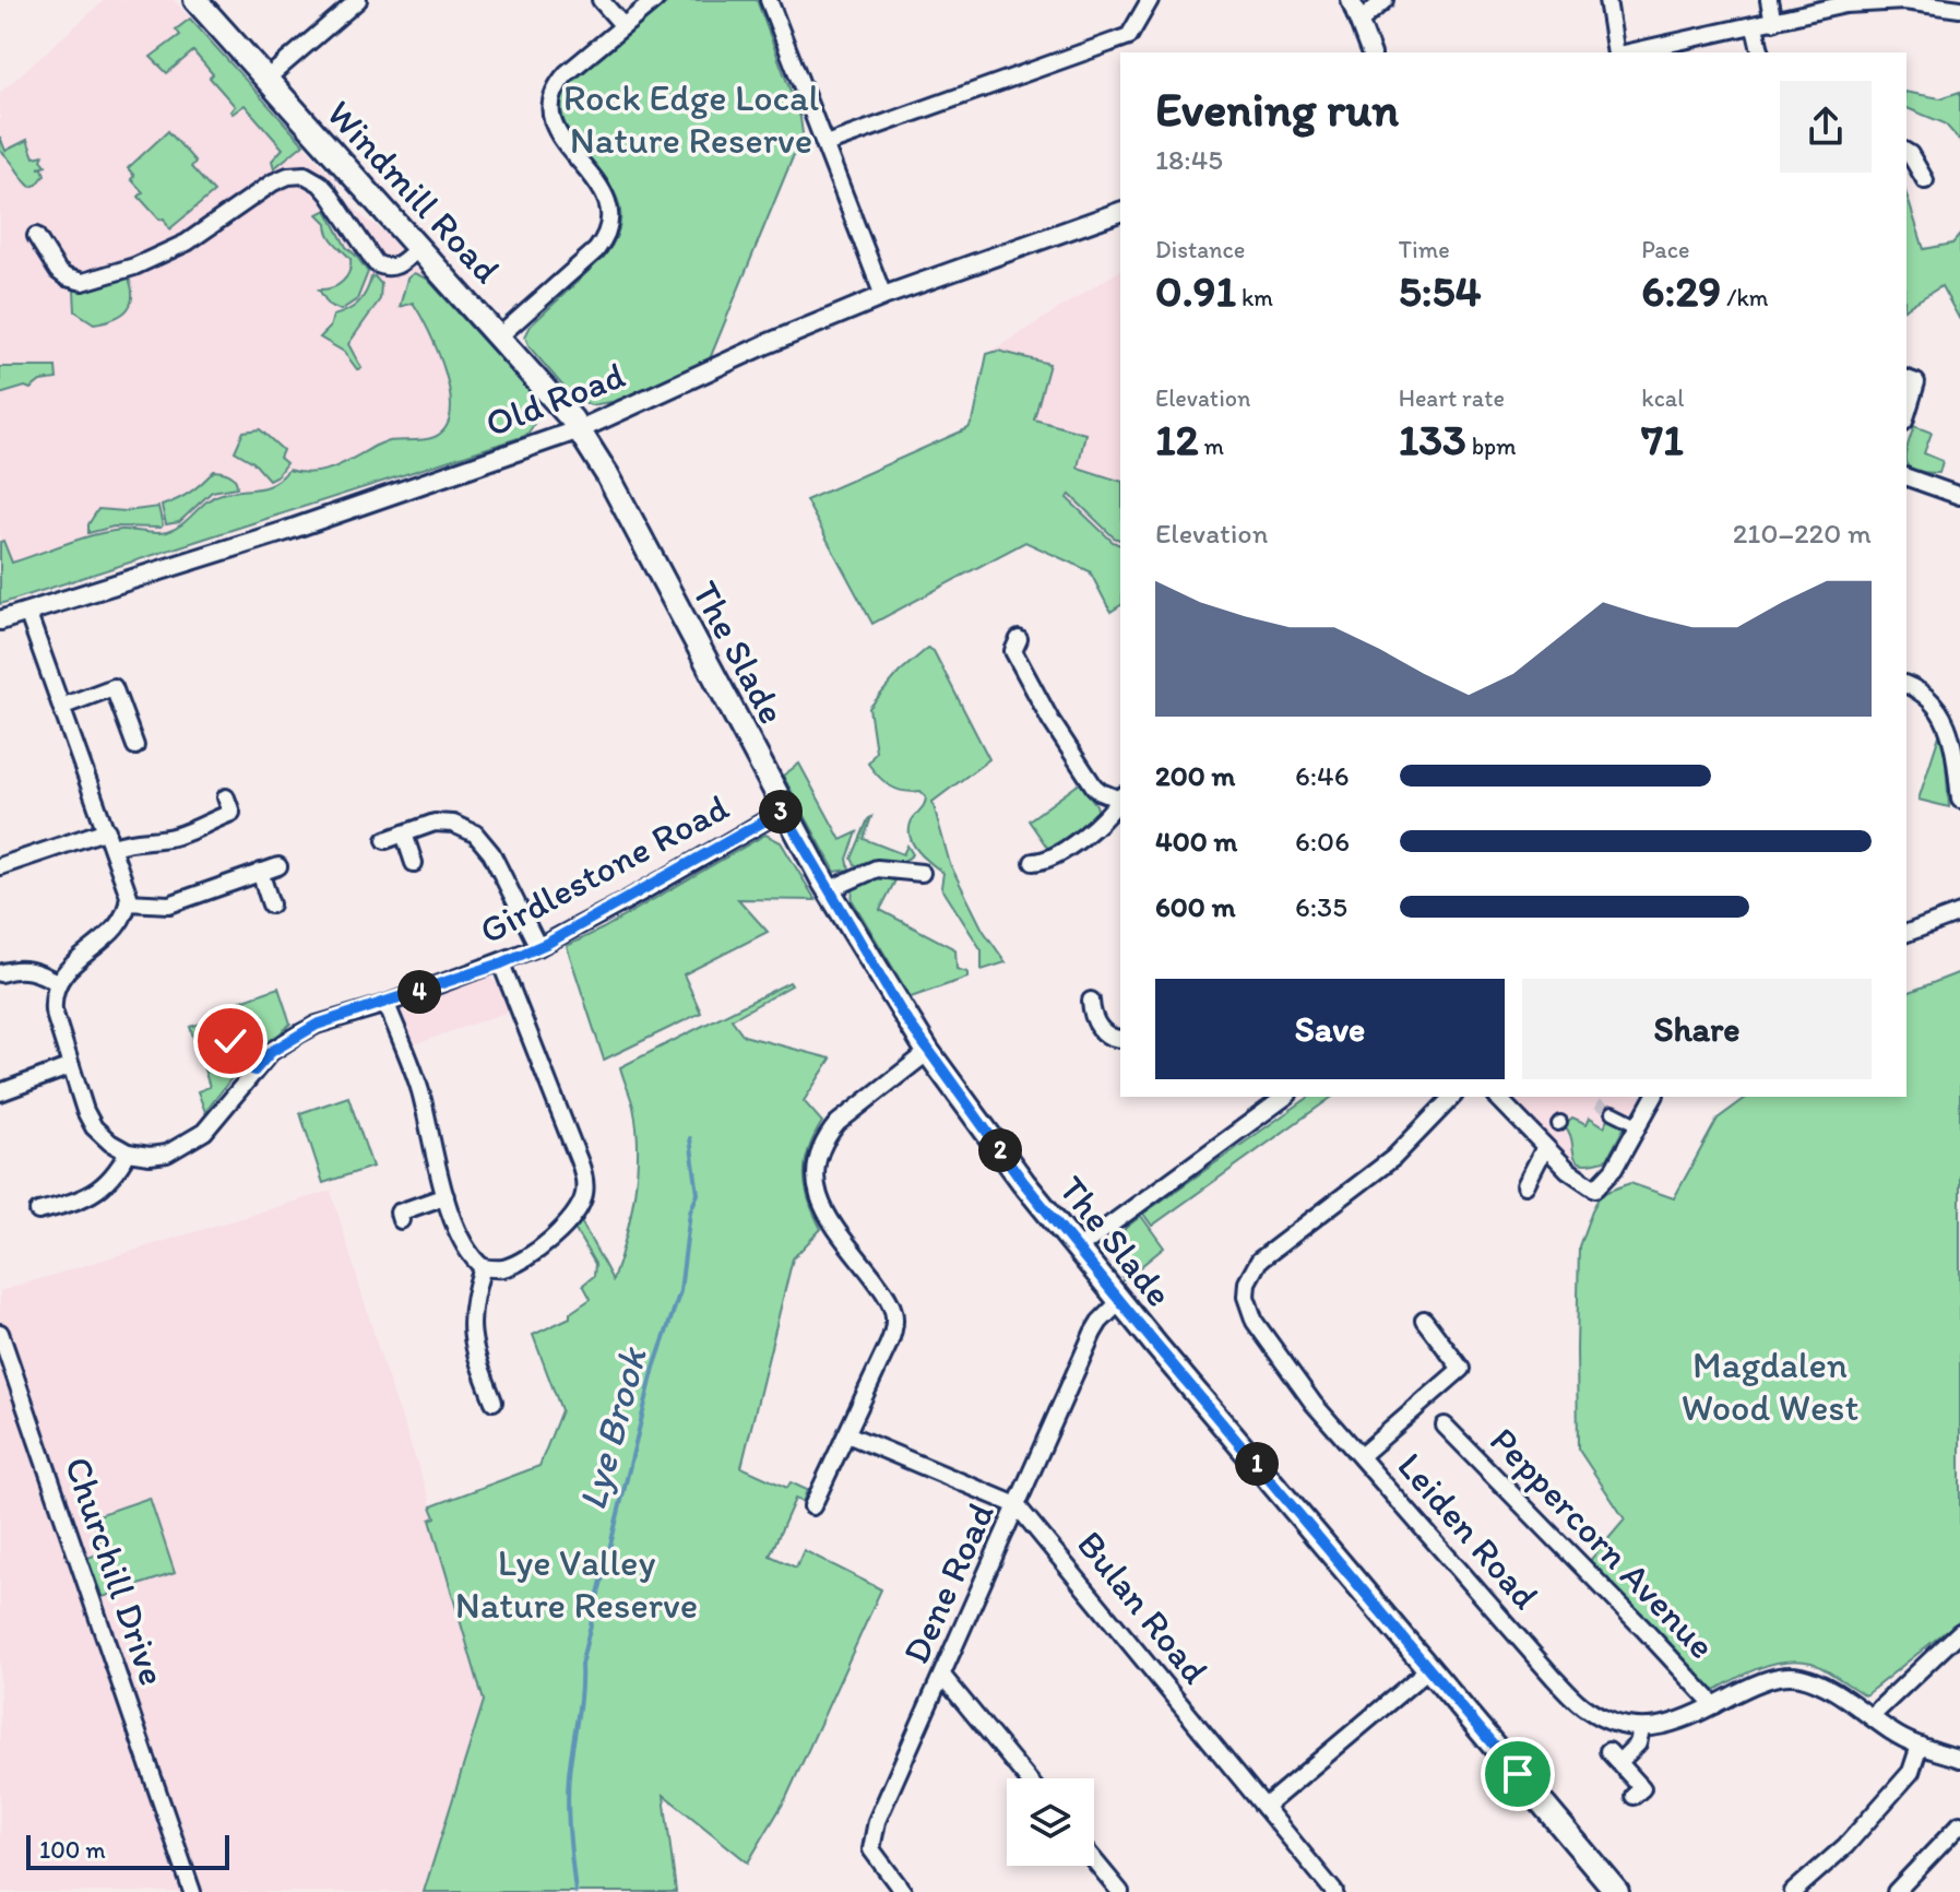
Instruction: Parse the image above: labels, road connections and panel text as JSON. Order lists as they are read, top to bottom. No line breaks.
{"streets":{"main road":["Windmill Road","The Slade"],"street":["Old Road","Girdlestone Road","Leiden Road","Peppercorn Avenue","Churchill Drive","Dene Road","Bulan Road"]},"crossings":[["Windmill Road","Old Road"],["Windmill Road","The Slade"],["Old Road","The Slade"],["The Slade","Girdlestone Road"],["The Slade","Dene Road"],["Dene Road","Bulan Road"]],"water":["Lye Brook"],"parks":["Rock Edge Local Nature Reserve","Magdalen Wood West","Lye Valley Nature Reserve"],"scale_bar":"100 m","page":{"heading":["Evening run","18:45"],"stats":[["Distance","0.91 km"],["Time","5:54"],["Pace","6:29 /km"],["Elevation","12 m"],["Heart rate","133 bpm"],["kcal","71"]],"chart":["Elevation","210–220 m"],"list":[{"name":"200 m","note":"6:46"},{"name":"400 m","note":"6:06"},{"name":"600 m","note":"6:35"}],"pins":["3","4","2","1"],"buttons":["Save","Share"],"scale":"100 m"}}
